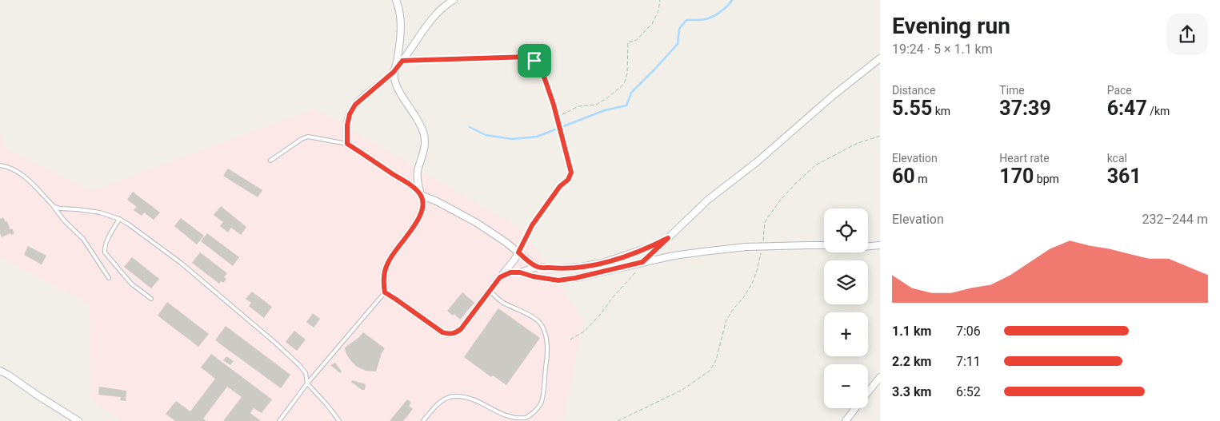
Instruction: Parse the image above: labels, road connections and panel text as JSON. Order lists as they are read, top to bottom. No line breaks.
{"page":{"heading":["Evening run","19:24 · 5 × 1.1 km"],"stats":[["Distance","5.55 km"],["Time","37:39"],["Pace","6:47 /km"],["Elevation","60 m"],["Heart rate","170 bpm"],["kcal","361"]],"chart":["Elevation","232–244 m"],"map_buttons":["+","−"],"list":[{"name":"1.1 km","note":"7:06"},{"name":"2.2 km","note":"7:11"},{"name":"3.3 km","note":"6:52"}]}}
